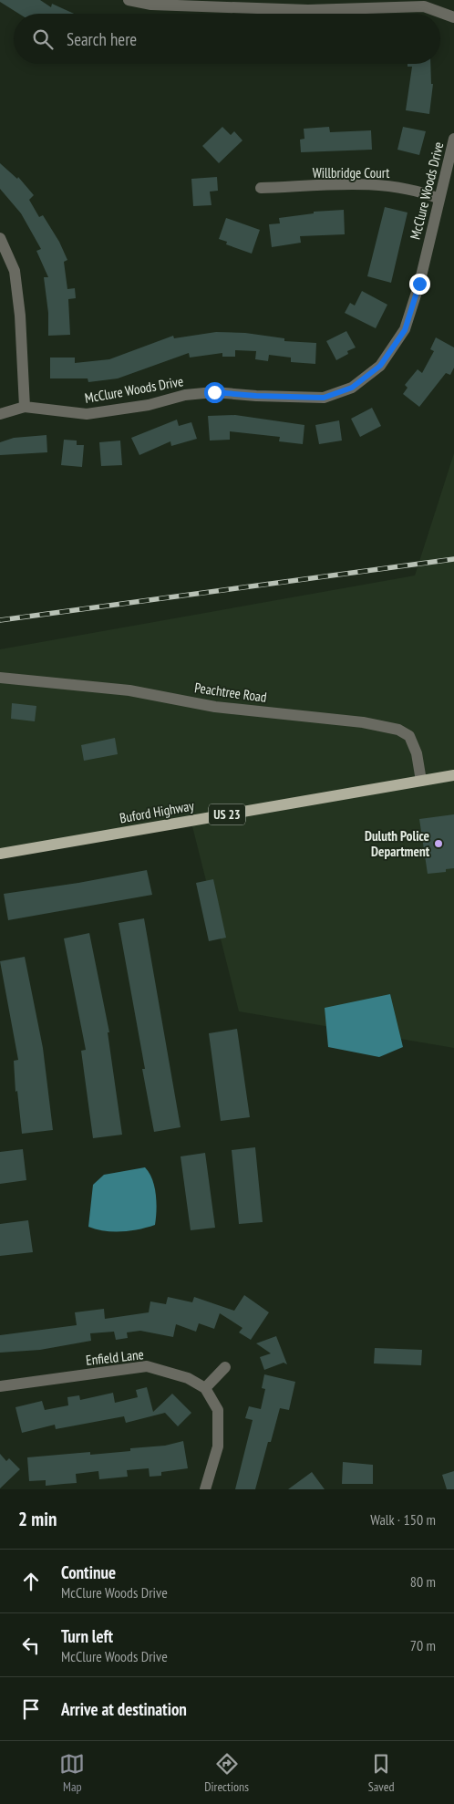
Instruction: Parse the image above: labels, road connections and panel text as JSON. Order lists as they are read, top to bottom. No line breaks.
{"streets":{"main road":["Buford Highway","US 23"],"street":["Willbridge Court","McClure Woods Drive","Peachtree Road","Enfield Lane"]},"crossings":[["Willbridge Court","McClure Woods Drive"],["Peachtree Road","Buford Highway"]],"places":["Duluth Police Department"],"page":{"search":"Search here","heading":["2 min","Walk · 150 m"],"list":[["Continue","McClure Woods Drive","80 m"],["Turn left","McClure Woods Drive","70 m"],"Arrive at destination"],"nav":["Map","Directions","Saved"]}}
